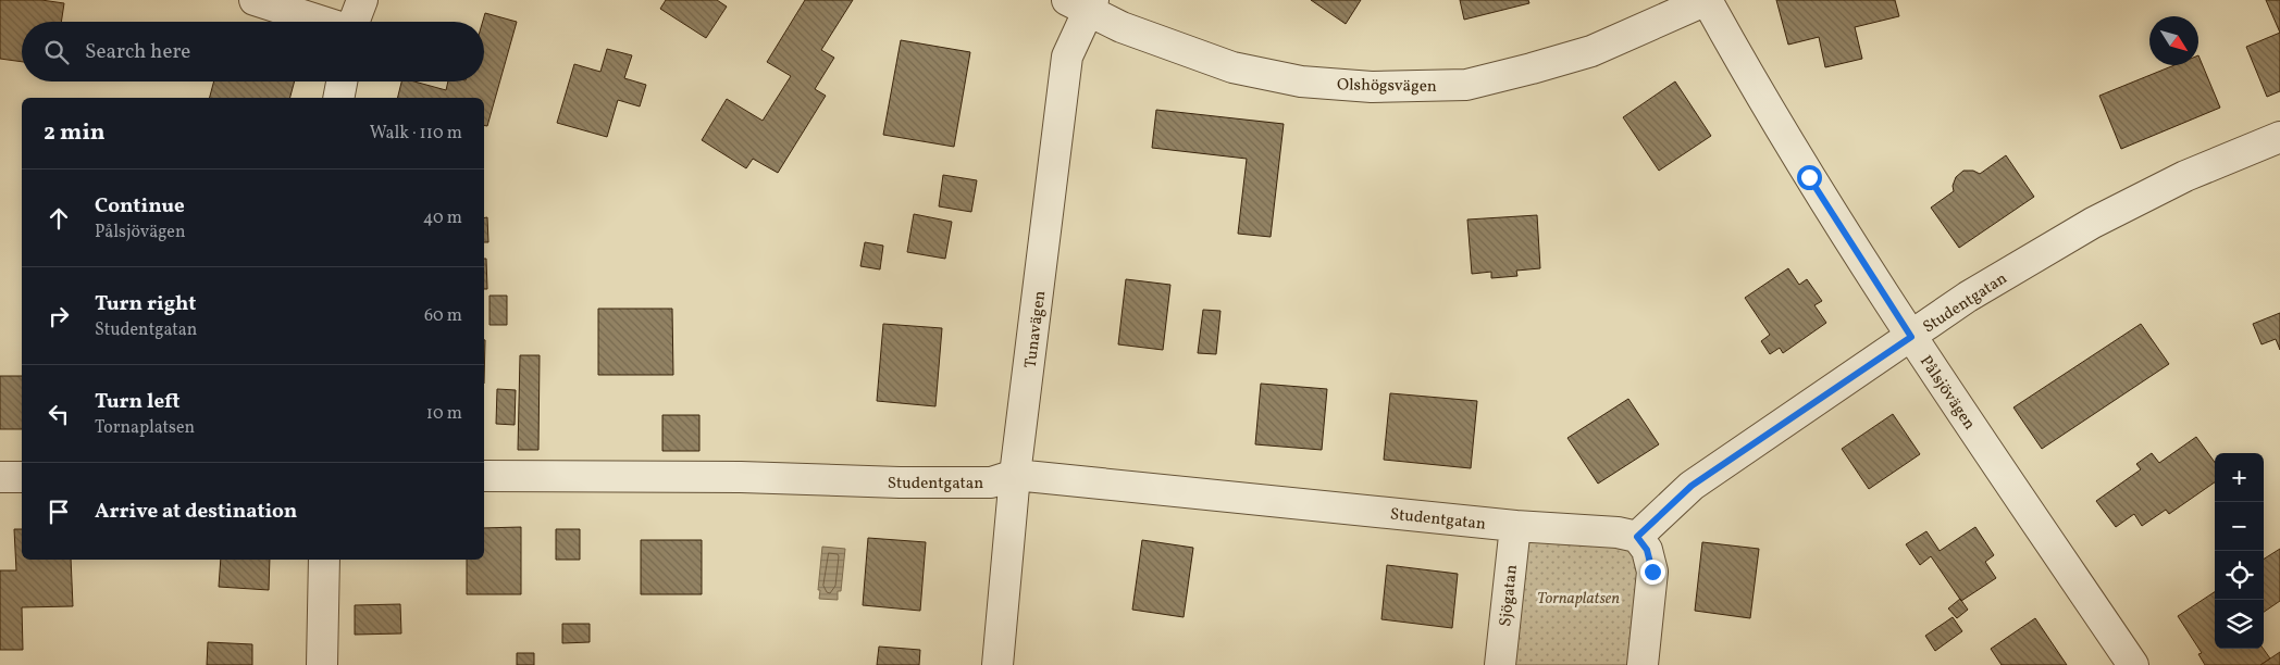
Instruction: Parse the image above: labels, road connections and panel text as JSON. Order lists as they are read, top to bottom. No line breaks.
{"streets":{"street":["Olshögsvägen","Studentgatan","Tunavägen","Pålsjövägen","Sjögatan"]},"crossings":[["Olshögsvägen","Tunavägen"],["Olshögsvägen","Pålsjövägen"],["Studentgatan","Tunavägen"],["Studentgatan","Pålsjövägen"],["Studentgatan","Sjögatan"]],"parks":["Tornaplatsen"],"north":"bottom right","page":{"search":"Search here","heading":["2 min","Walk · 110 m"],"list":[["Continue","Pålsjövägen","40 m"],["Turn right","Studentgatan","60 m"],["Turn left","Tornaplatsen","10 m"],"Arrive at destination"],"map_buttons":["+","−"]}}
